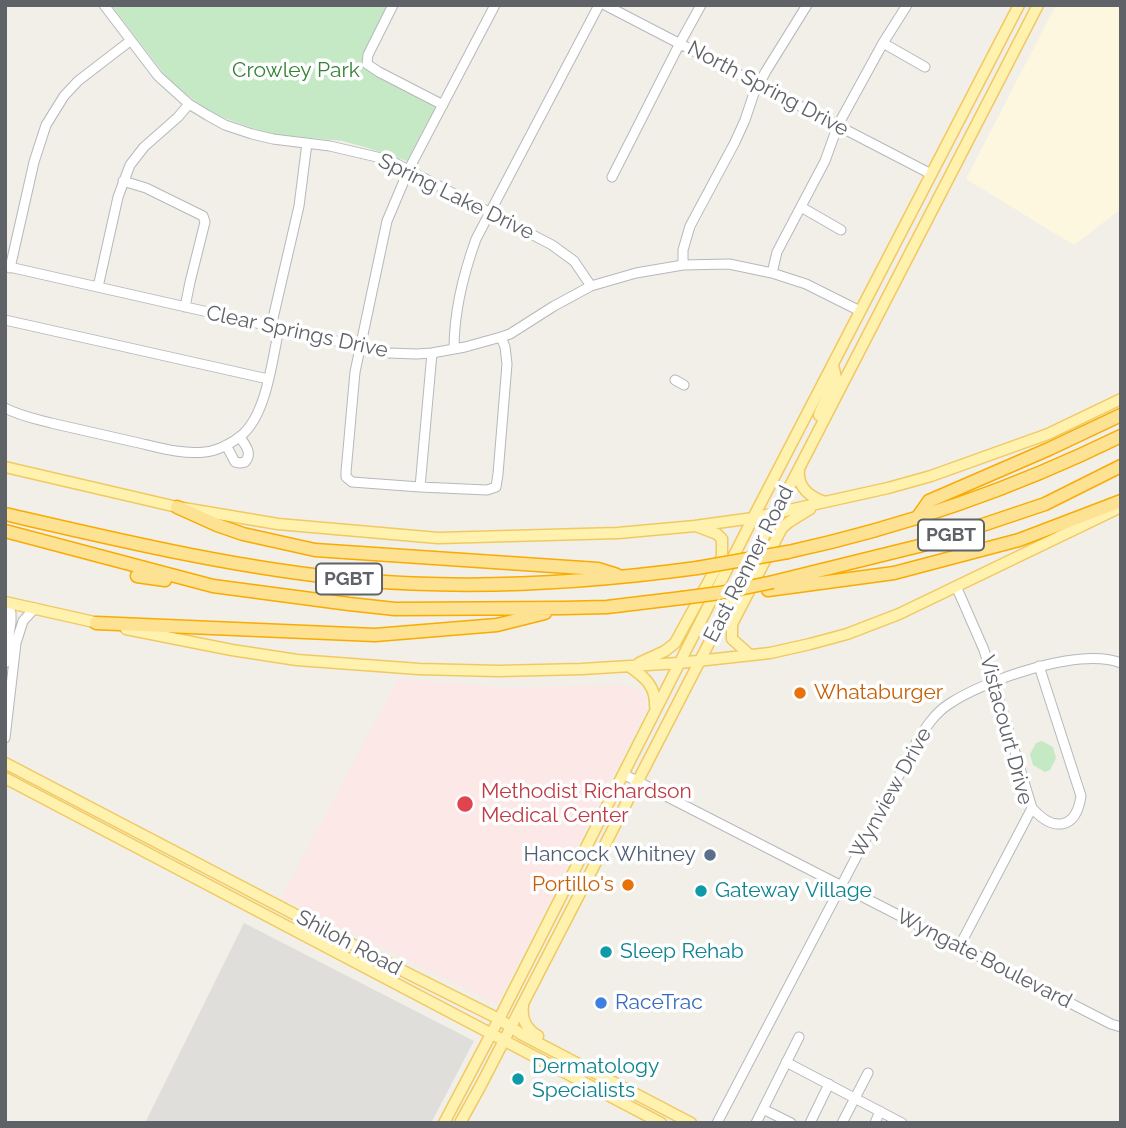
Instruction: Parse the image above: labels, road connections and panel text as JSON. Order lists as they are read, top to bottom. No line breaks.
{"streets":{"highway":["PGBT"],"main road":["East Renner Road","Shiloh Road"],"street":["North Spring Drive","Spring Lake Drive","Clear Springs Drive","Vistacourt Drive","Wynview Drive","Wyngate Boulevard"]},"crossings":[["North Spring Drive","East Renner Road"],["Spring Lake Drive","Clear Springs Drive"],["Clear Springs Drive","East Renner Road"],["East Renner Road","Shiloh Road"],["East Renner Road","Wyngate Boulevard"],["Vistacourt Drive","Wynview Drive"],["Vistacourt Drive","Wyngate Boulevard"],["Wynview Drive","Wyngate Boulevard"]],"parks":["Crowley Park"],"places":["Whataburger","Methodist Richardson Medical Center","Hancock Whitney","Portillo's","Gateway Village","Sleep Rehab","RaceTrac","Dermatology Specialists"]}
